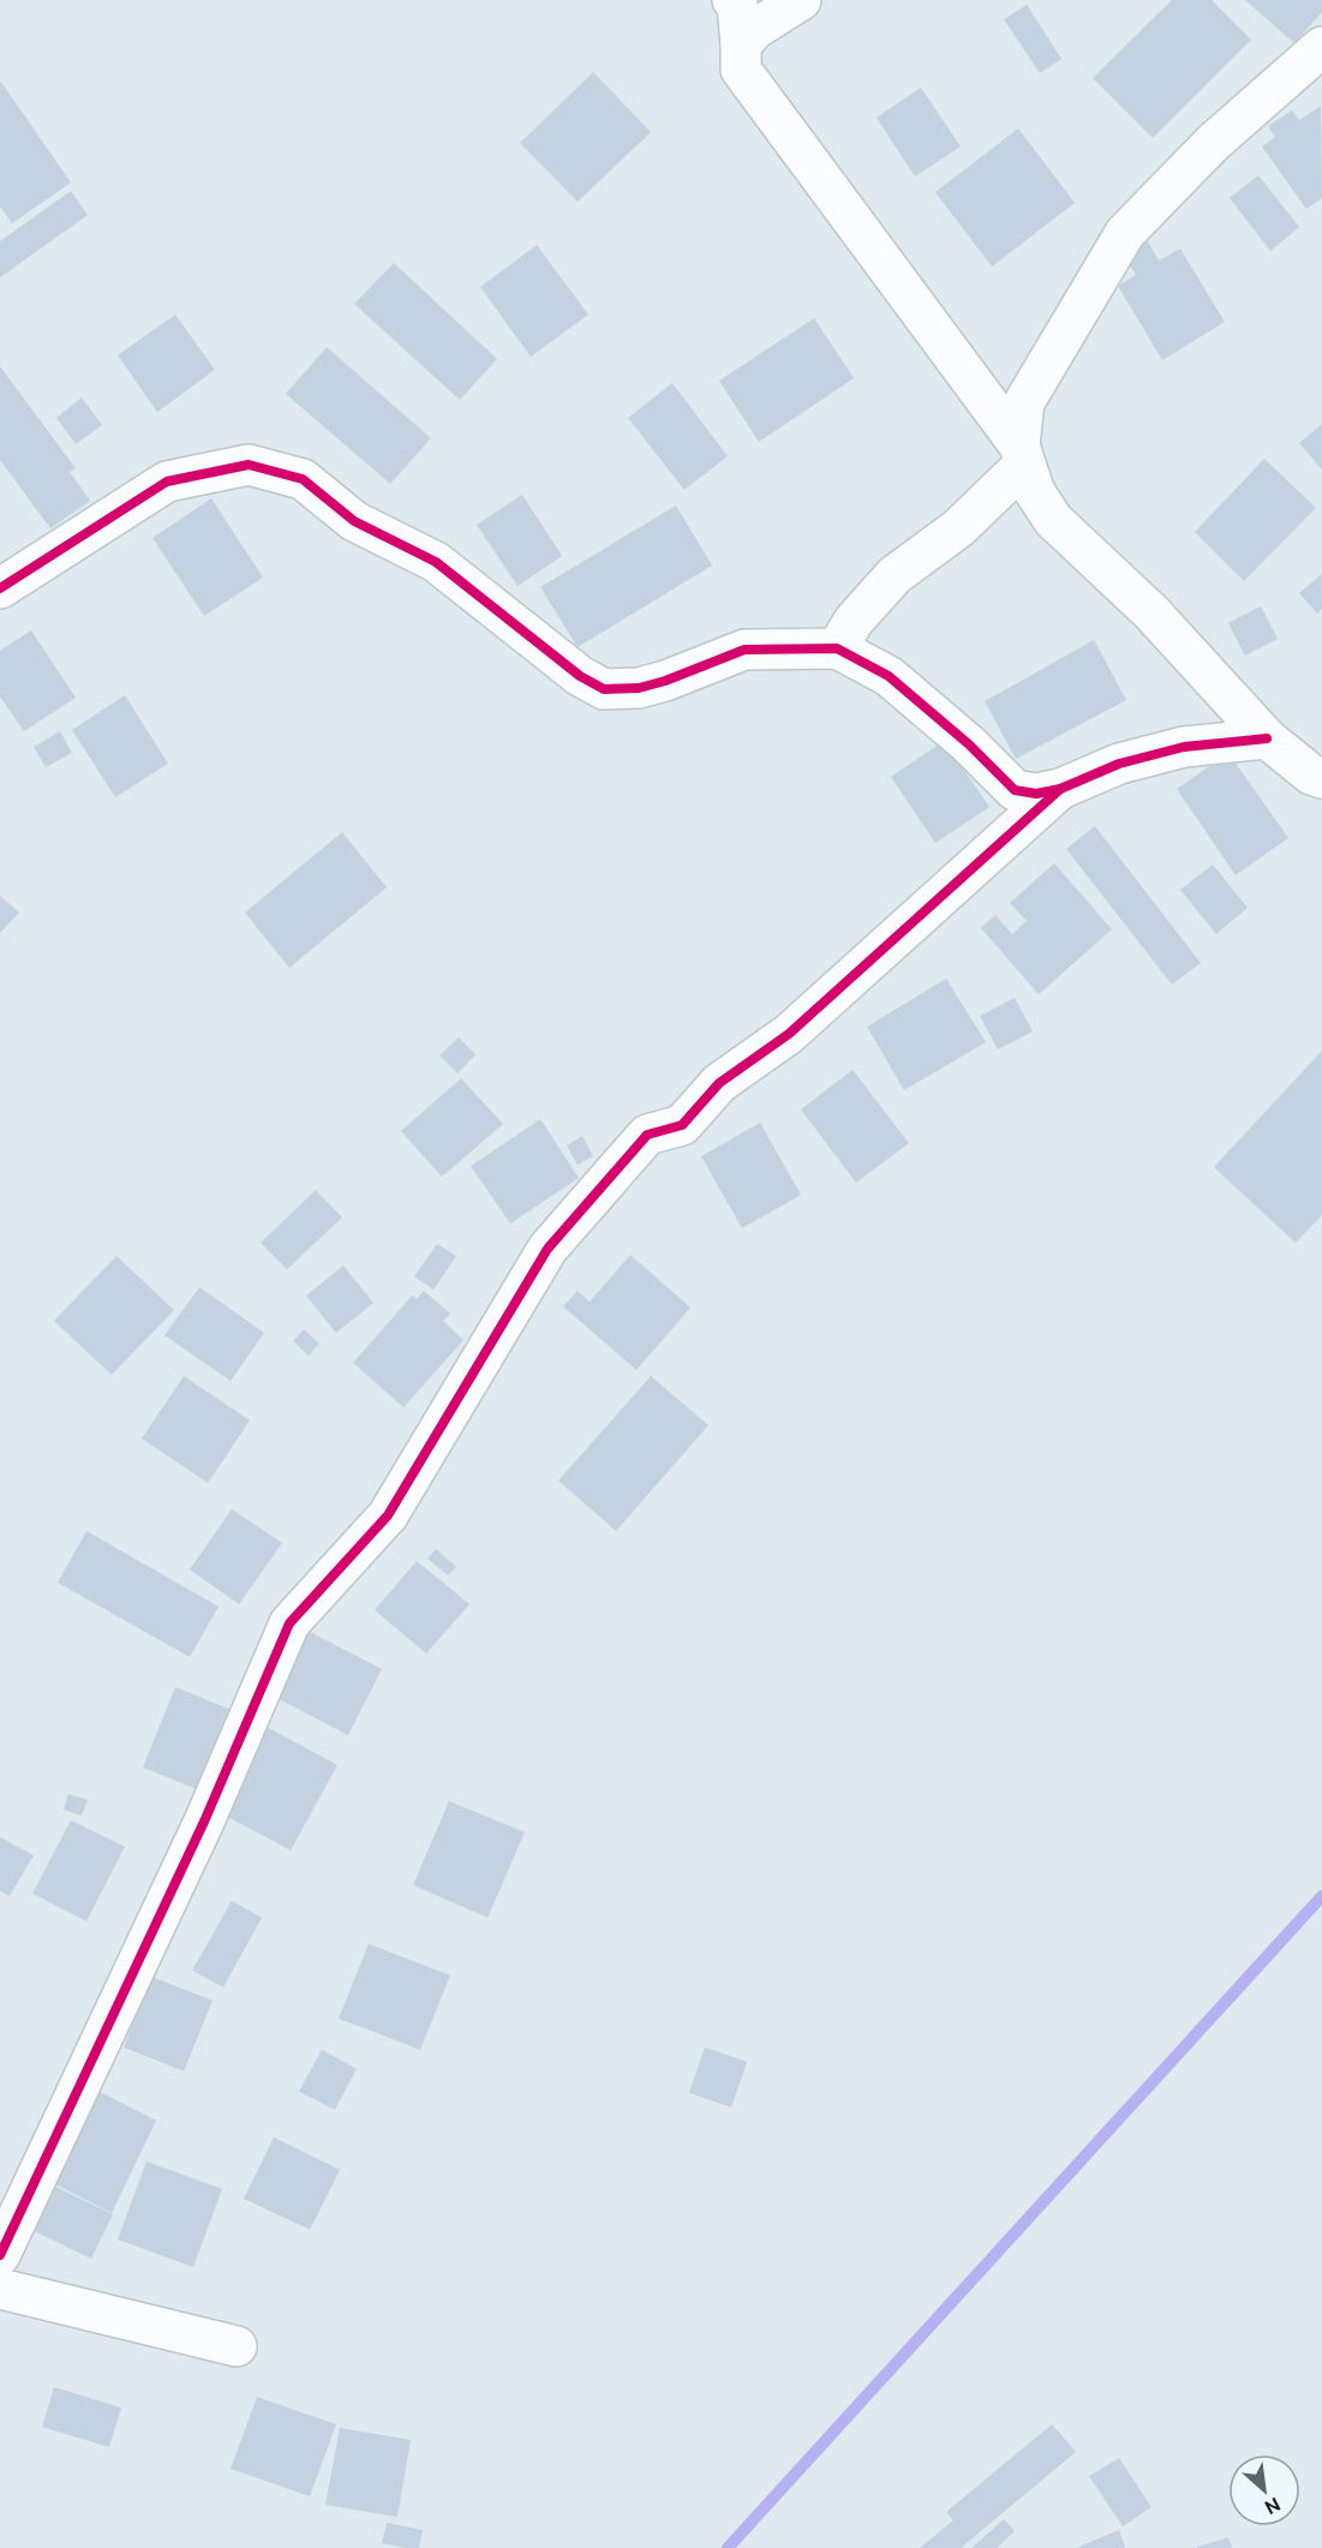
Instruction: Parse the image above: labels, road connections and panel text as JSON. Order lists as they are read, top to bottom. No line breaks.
{"north":"bottom right"}
